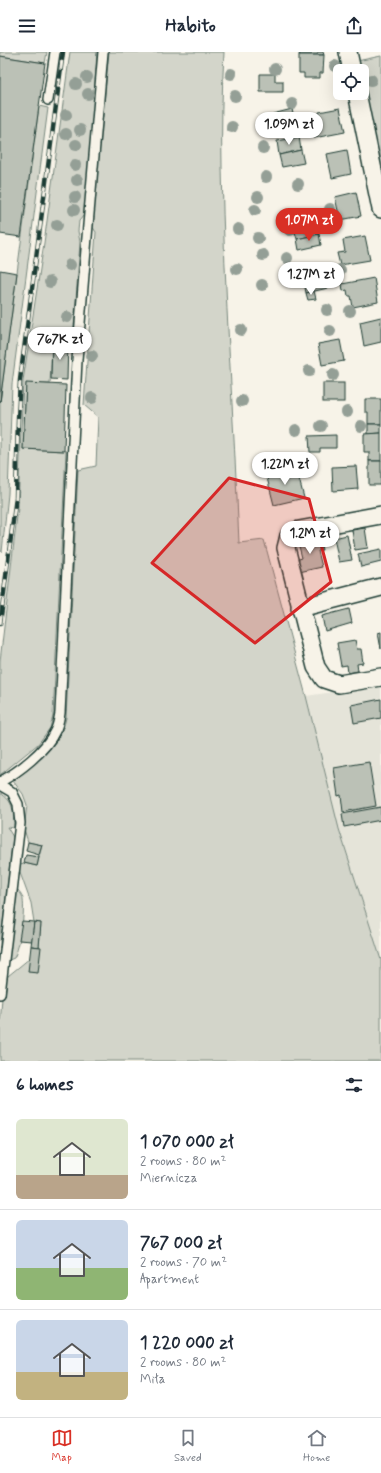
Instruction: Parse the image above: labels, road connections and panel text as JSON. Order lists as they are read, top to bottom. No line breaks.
{"page":{"header":"Habito","price":["1.09M zł","1.07M zł","1.27M zł","767K zł","1.22M zł","1.2M zł"],"heading":"6 homes","list":[{"name":"1 070 000 zł","note":"2 rooms · 80 m² · Miernicza"},{"name":"767 000 zł","note":"2 rooms · 70 m² · Apartment"},{"name":"1 220 000 zł","note":"2 rooms · 80 m² · Miła"}],"tabs":["Map","Saved","Home"]}}
